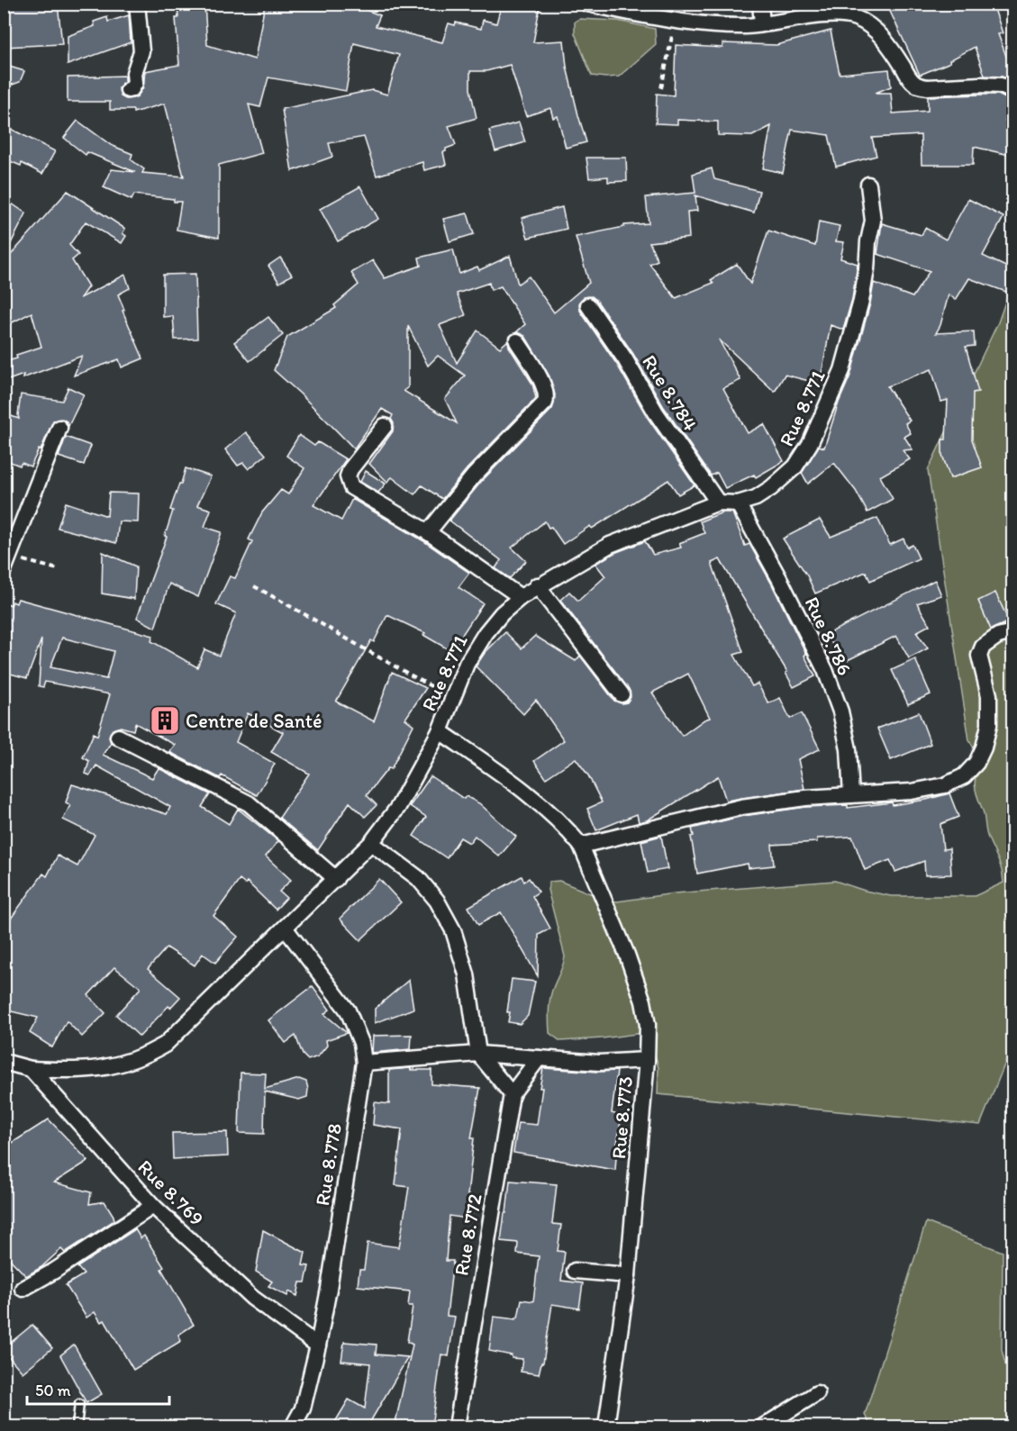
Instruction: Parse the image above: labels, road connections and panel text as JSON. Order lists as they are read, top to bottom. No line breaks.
{"streets":{"street":["Rue 8.784","Rue 8.771","Rue 8.786","Rue 8.773","Rue 8.778","Rue 8.769","Rue 8.772"]},"crossings":[["Rue 8.784","Rue 8.771"],["Rue 8.771","Rue 8.786"],["Rue 8.771","Rue 8.778"],["Rue 8.771","Rue 8.769"],["Rue 8.773","Rue 8.778"],["Rue 8.773","Rue 8.772"],["Rue 8.778","Rue 8.769"]],"places":{"building":["Centre de Santé"]},"scale_bar":"50 m"}
